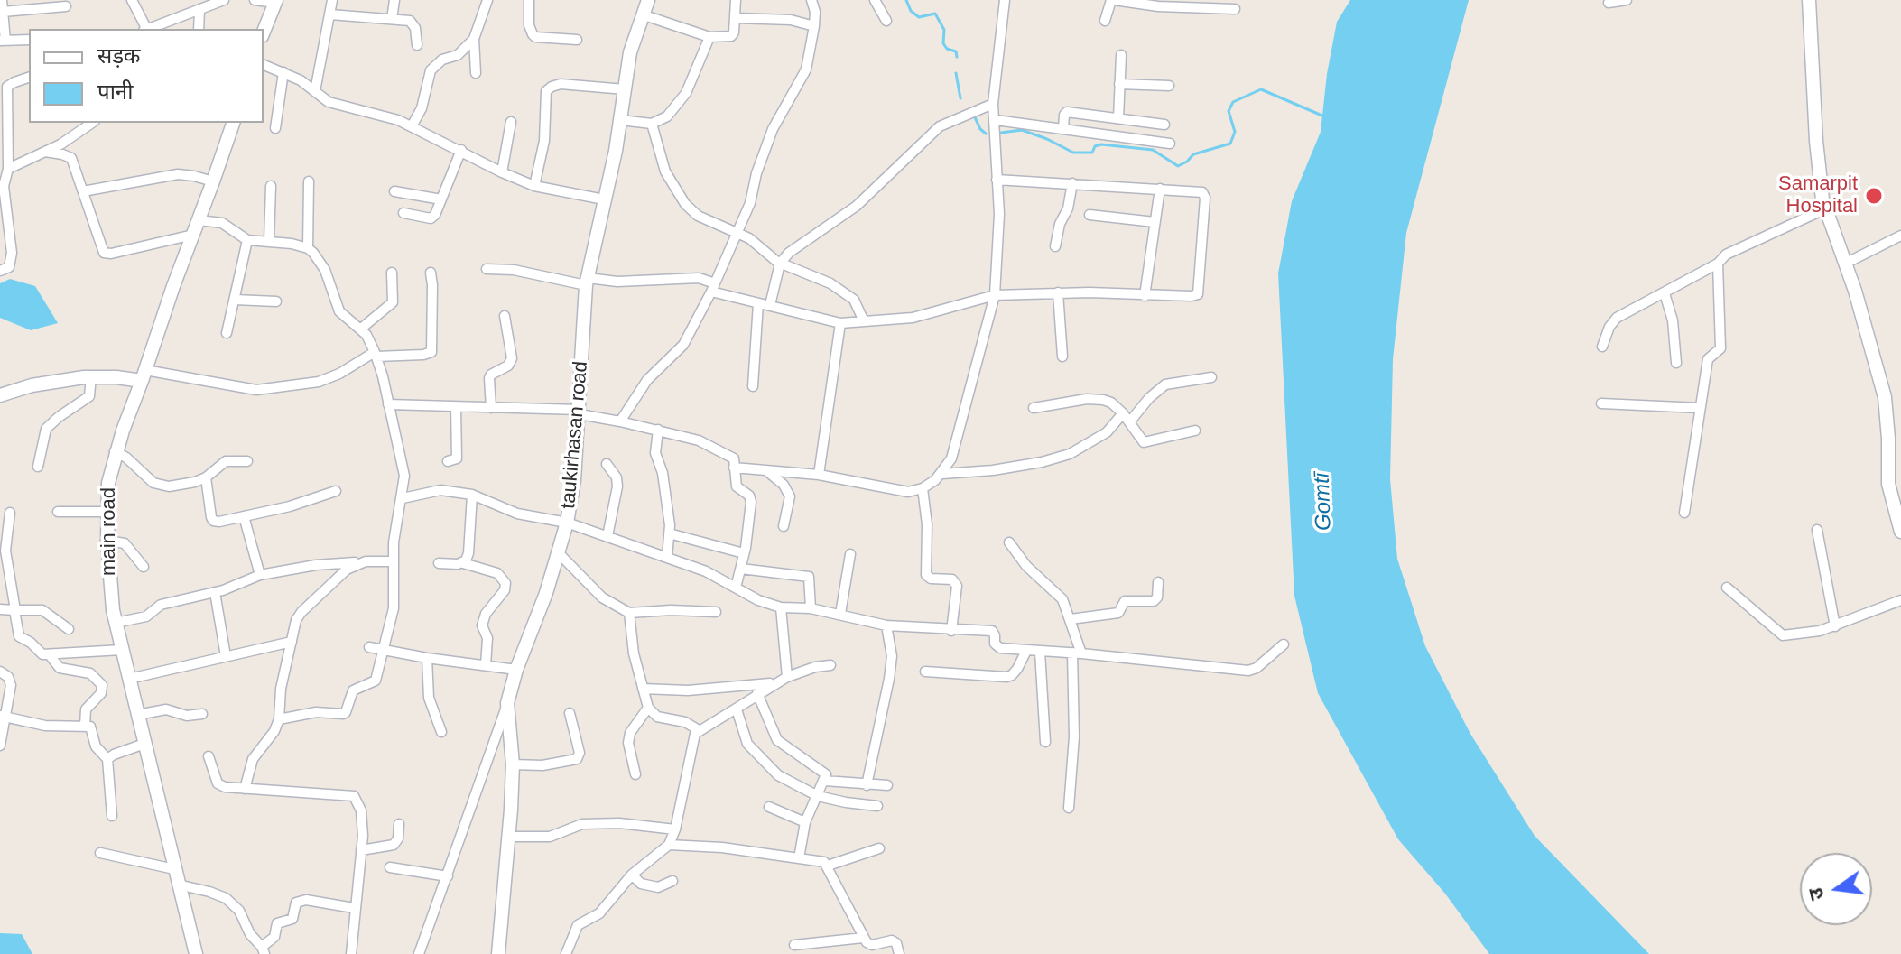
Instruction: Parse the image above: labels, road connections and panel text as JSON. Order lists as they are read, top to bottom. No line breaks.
{"streets":{"main road":["taukirhasan road","main road"]},"water":["Gomtī"],"places":["Samarpit Hospital"],"legend":["सड़क","पानी"],"north":"left"}
